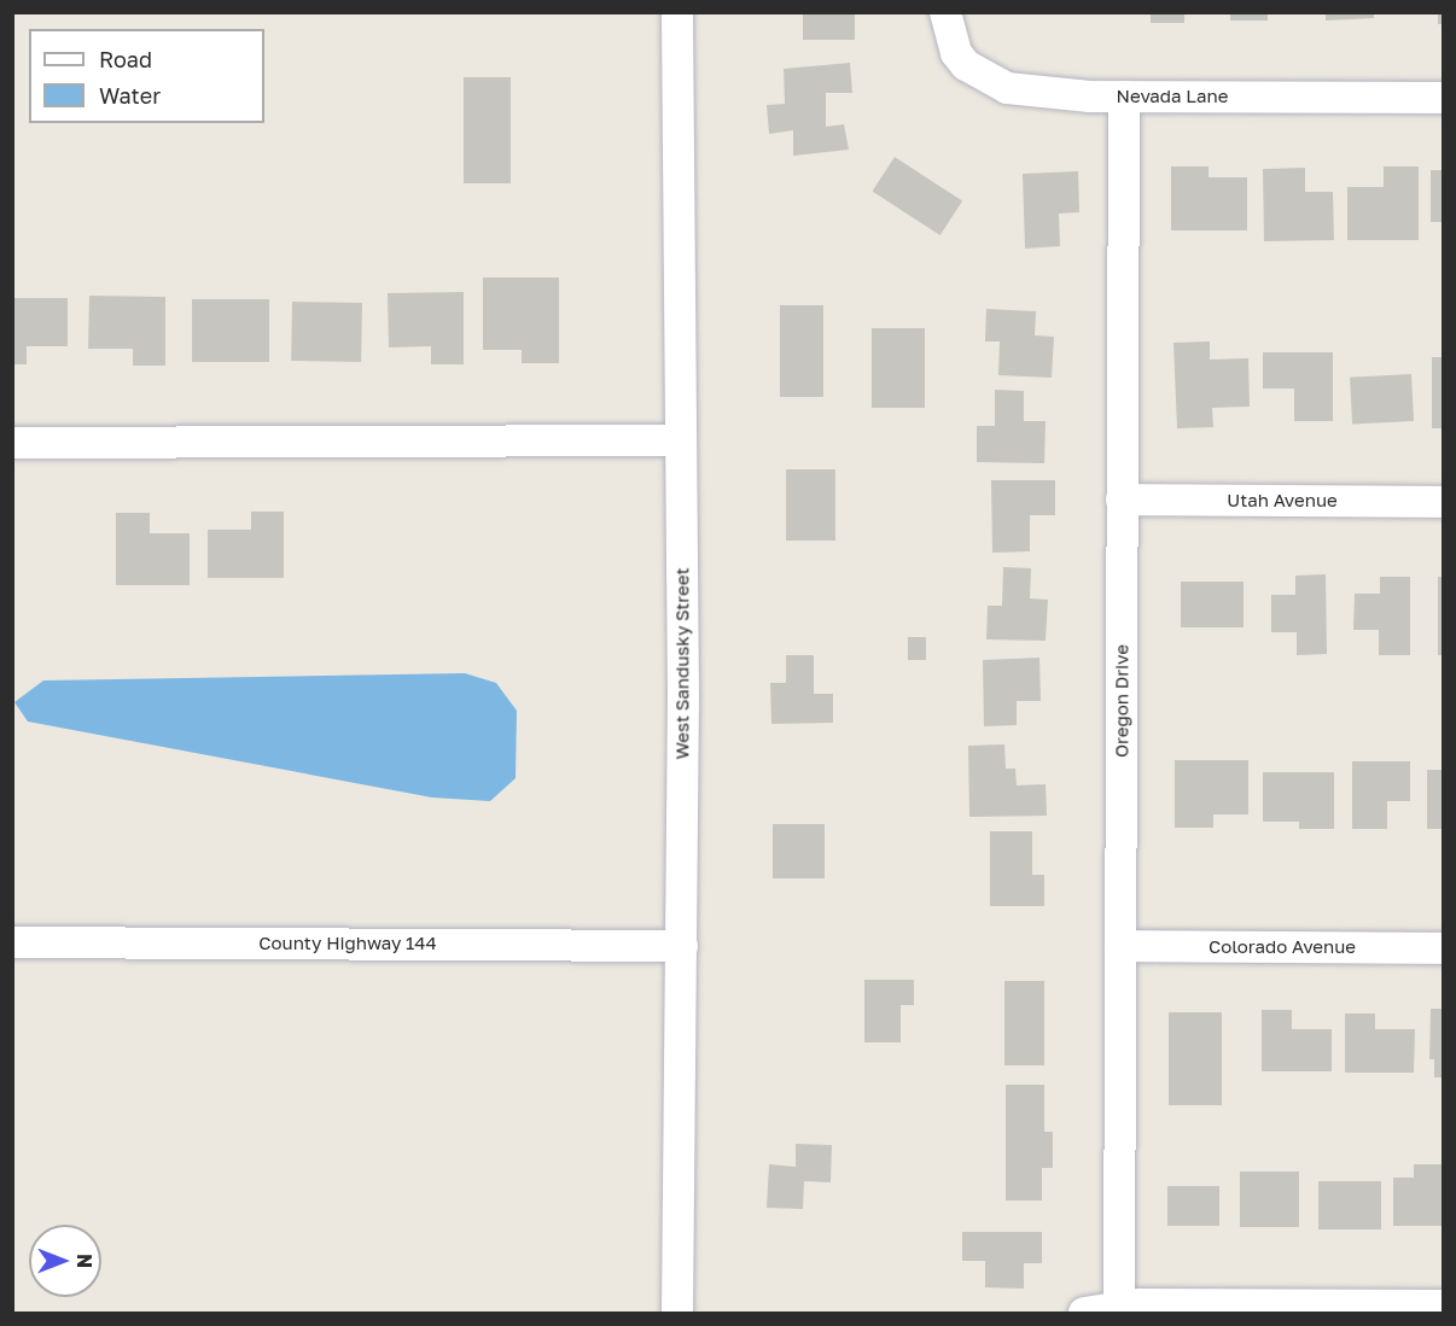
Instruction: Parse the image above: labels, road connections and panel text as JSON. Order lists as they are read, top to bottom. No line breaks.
{"streets":{"street":["Nevada Lane","Utah Avenue","West Sandusky Street","Oregon Drive","County Highway 144","Colorado Avenue"]},"crossings":[["Nevada Lane","Oregon Drive"],["Utah Avenue","Oregon Drive"],["West Sandusky Street","County Highway 144"],["Oregon Drive","Colorado Avenue"]],"legend":["Road","Water"],"north":"right"}
